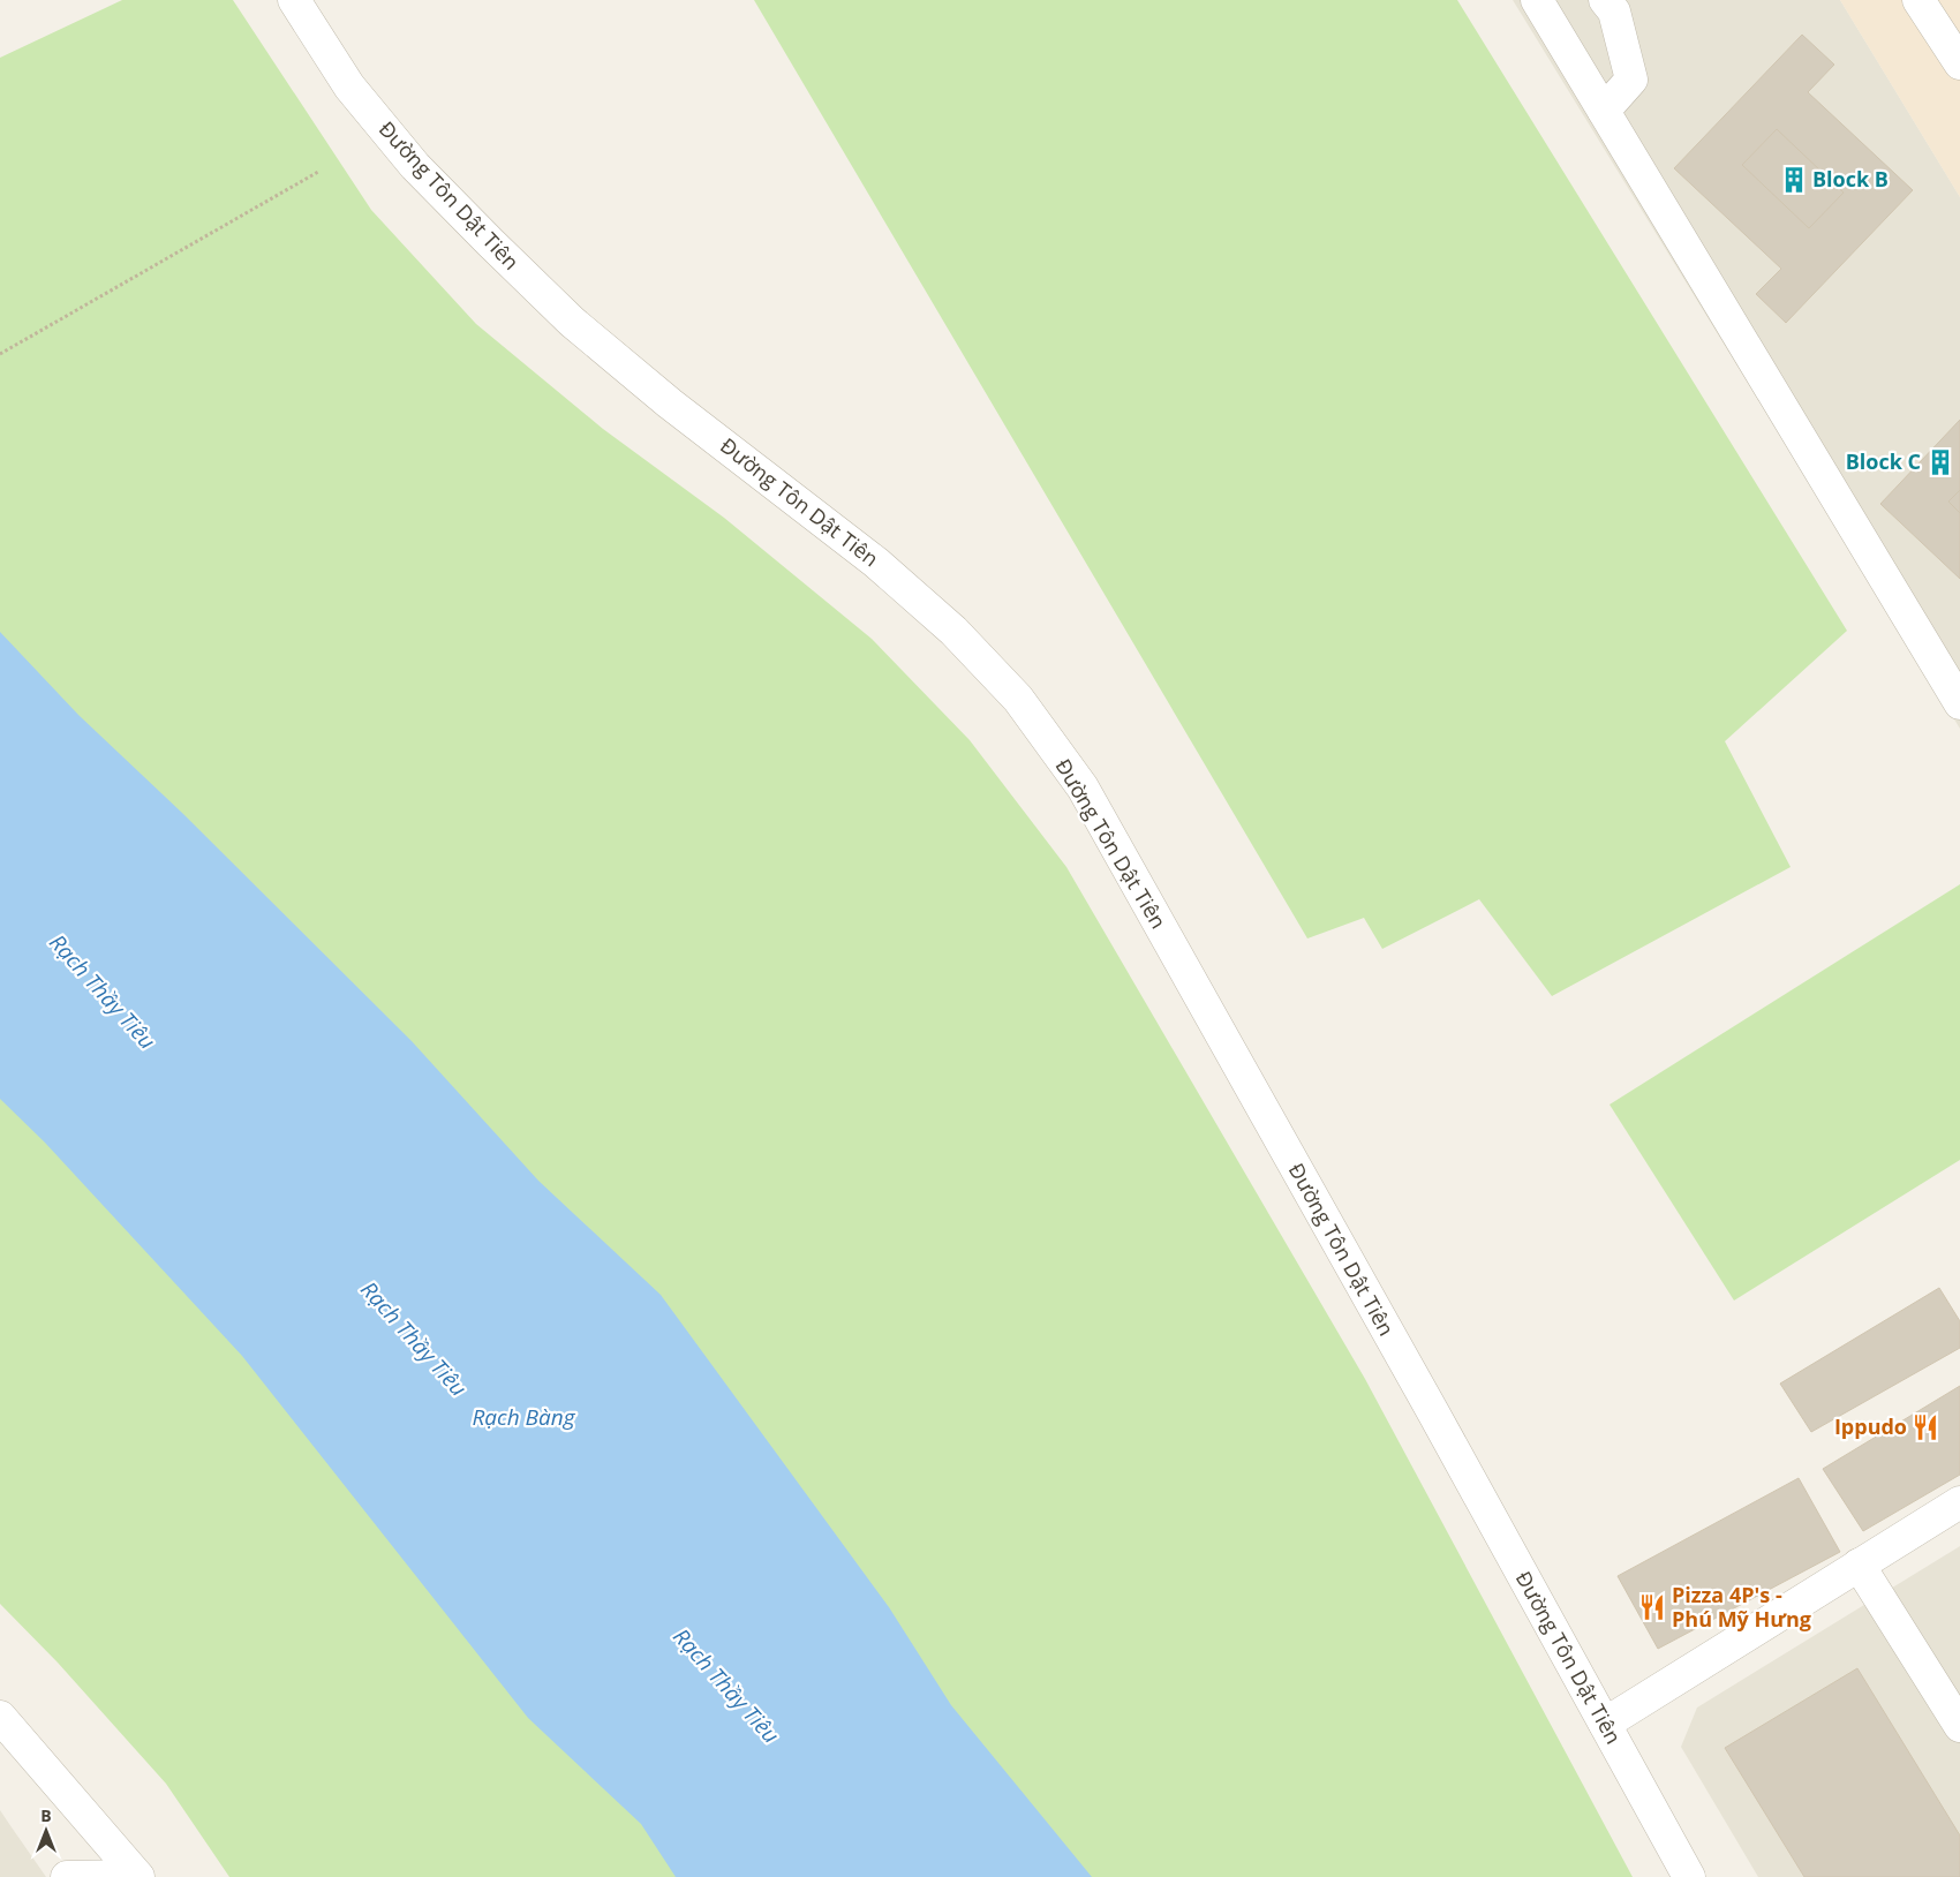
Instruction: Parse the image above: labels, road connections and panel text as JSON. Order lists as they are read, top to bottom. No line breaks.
{"streets":{"street":["Đường Tôn Dật Tiên"]},"water":["Rạch Thầy Tiêu","Rạch Bàng"],"places":{"building":["Block B","Block C"],"restaurant":["Ippudo","Pizza 4P's - Phú Mỹ Hưng"]},"north":"top"}
